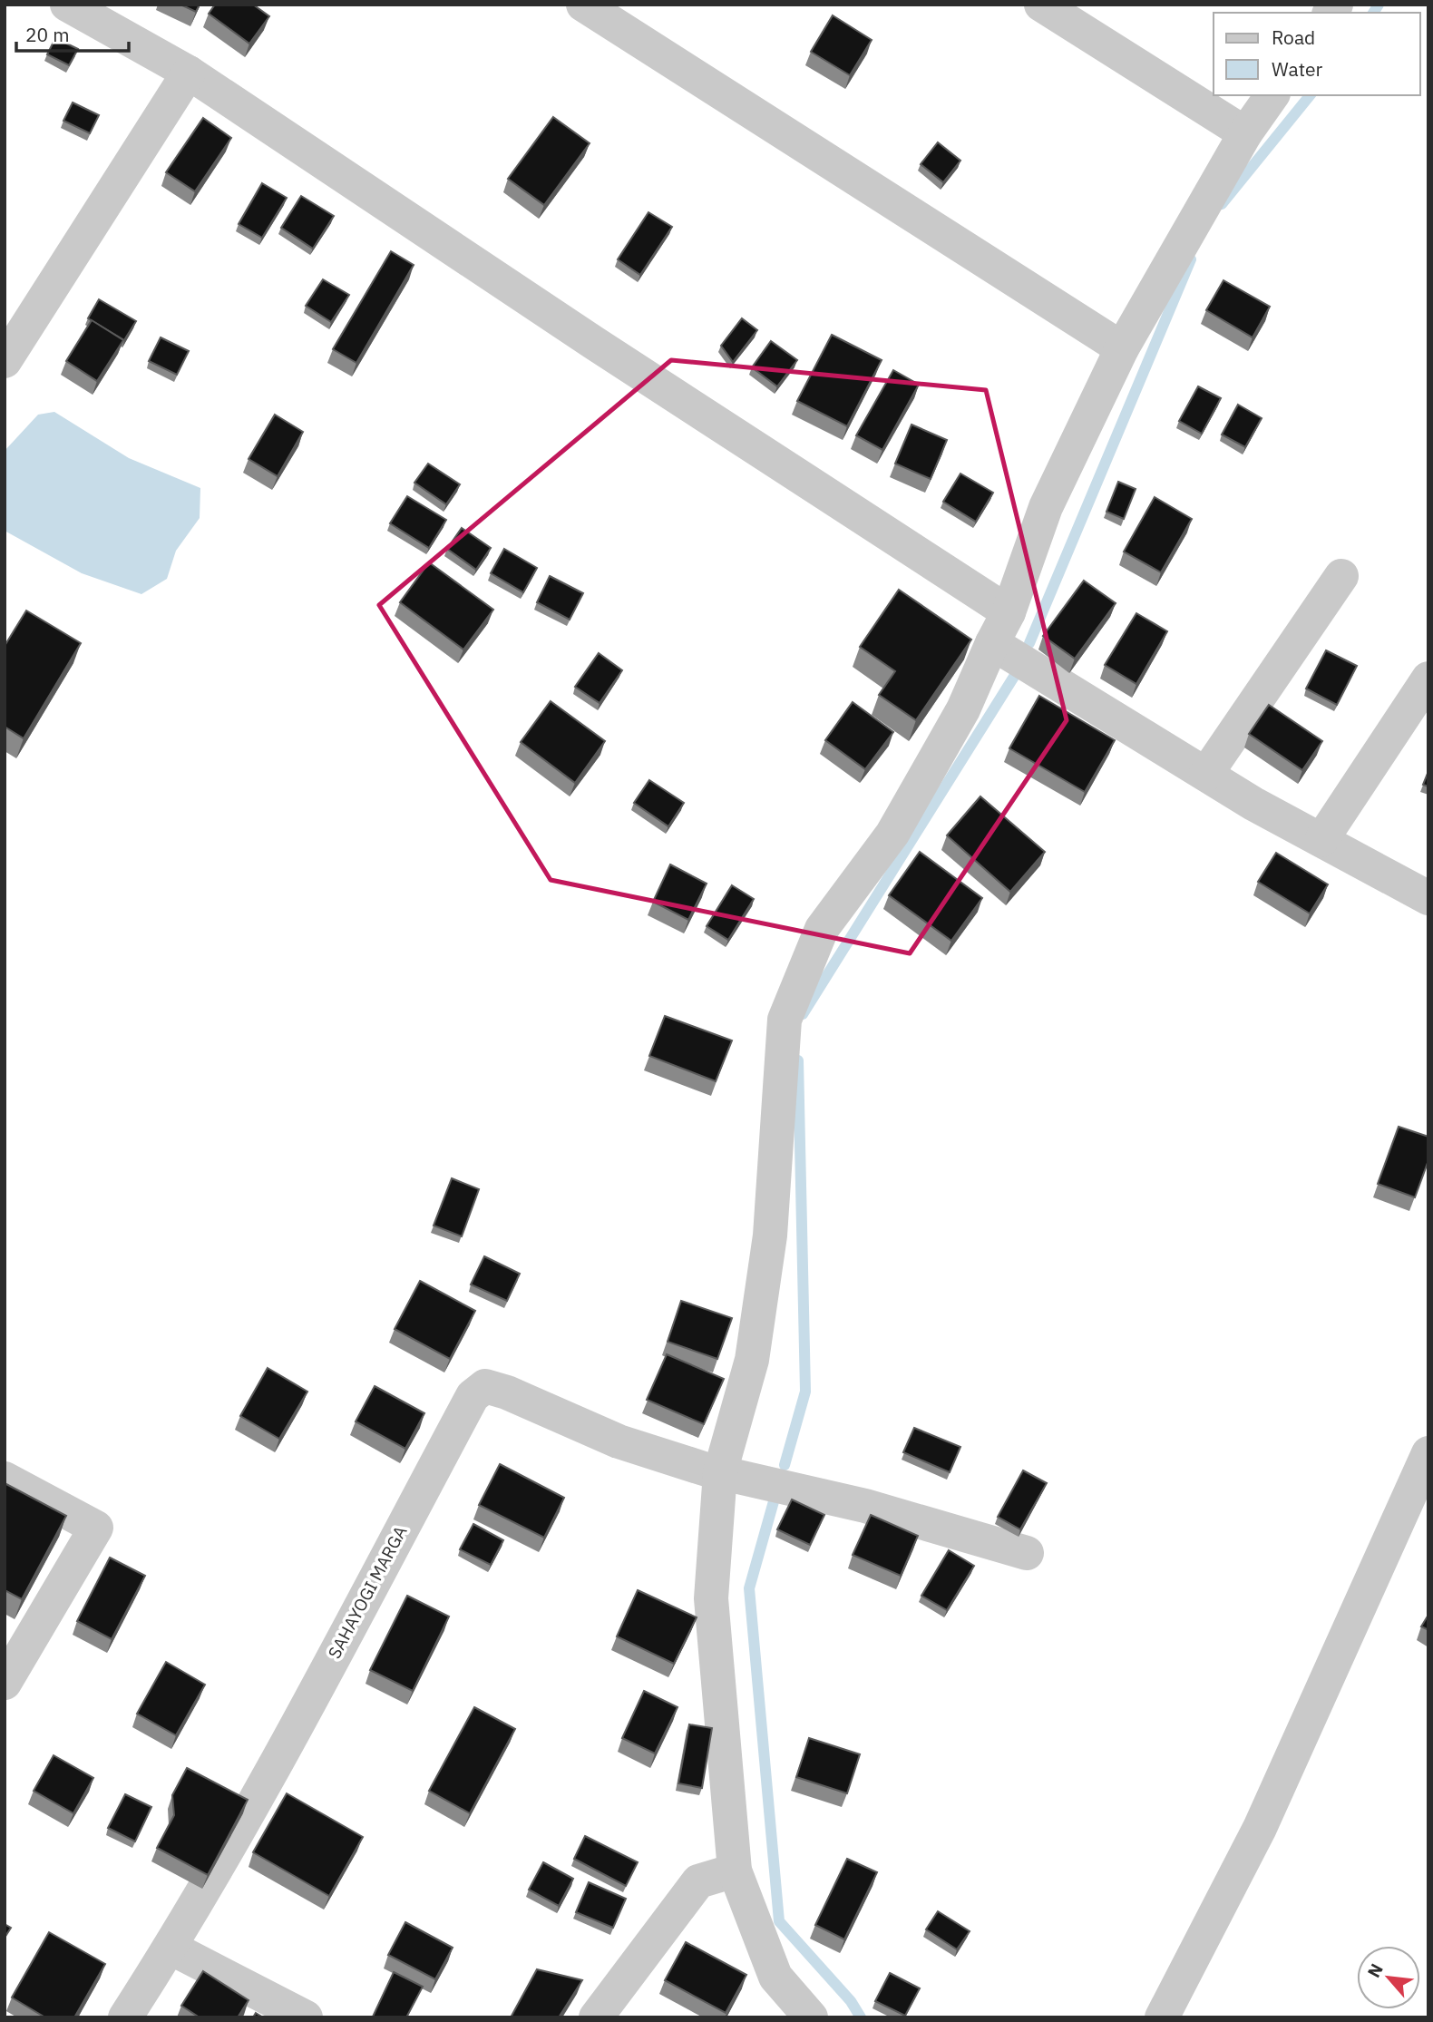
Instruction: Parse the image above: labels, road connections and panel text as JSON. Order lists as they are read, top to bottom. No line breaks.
{"streets":{"street":["SAHAYOGI MARGA"]},"legend":["Road","Water"],"scale_bar":"20 m","north":"top left"}
